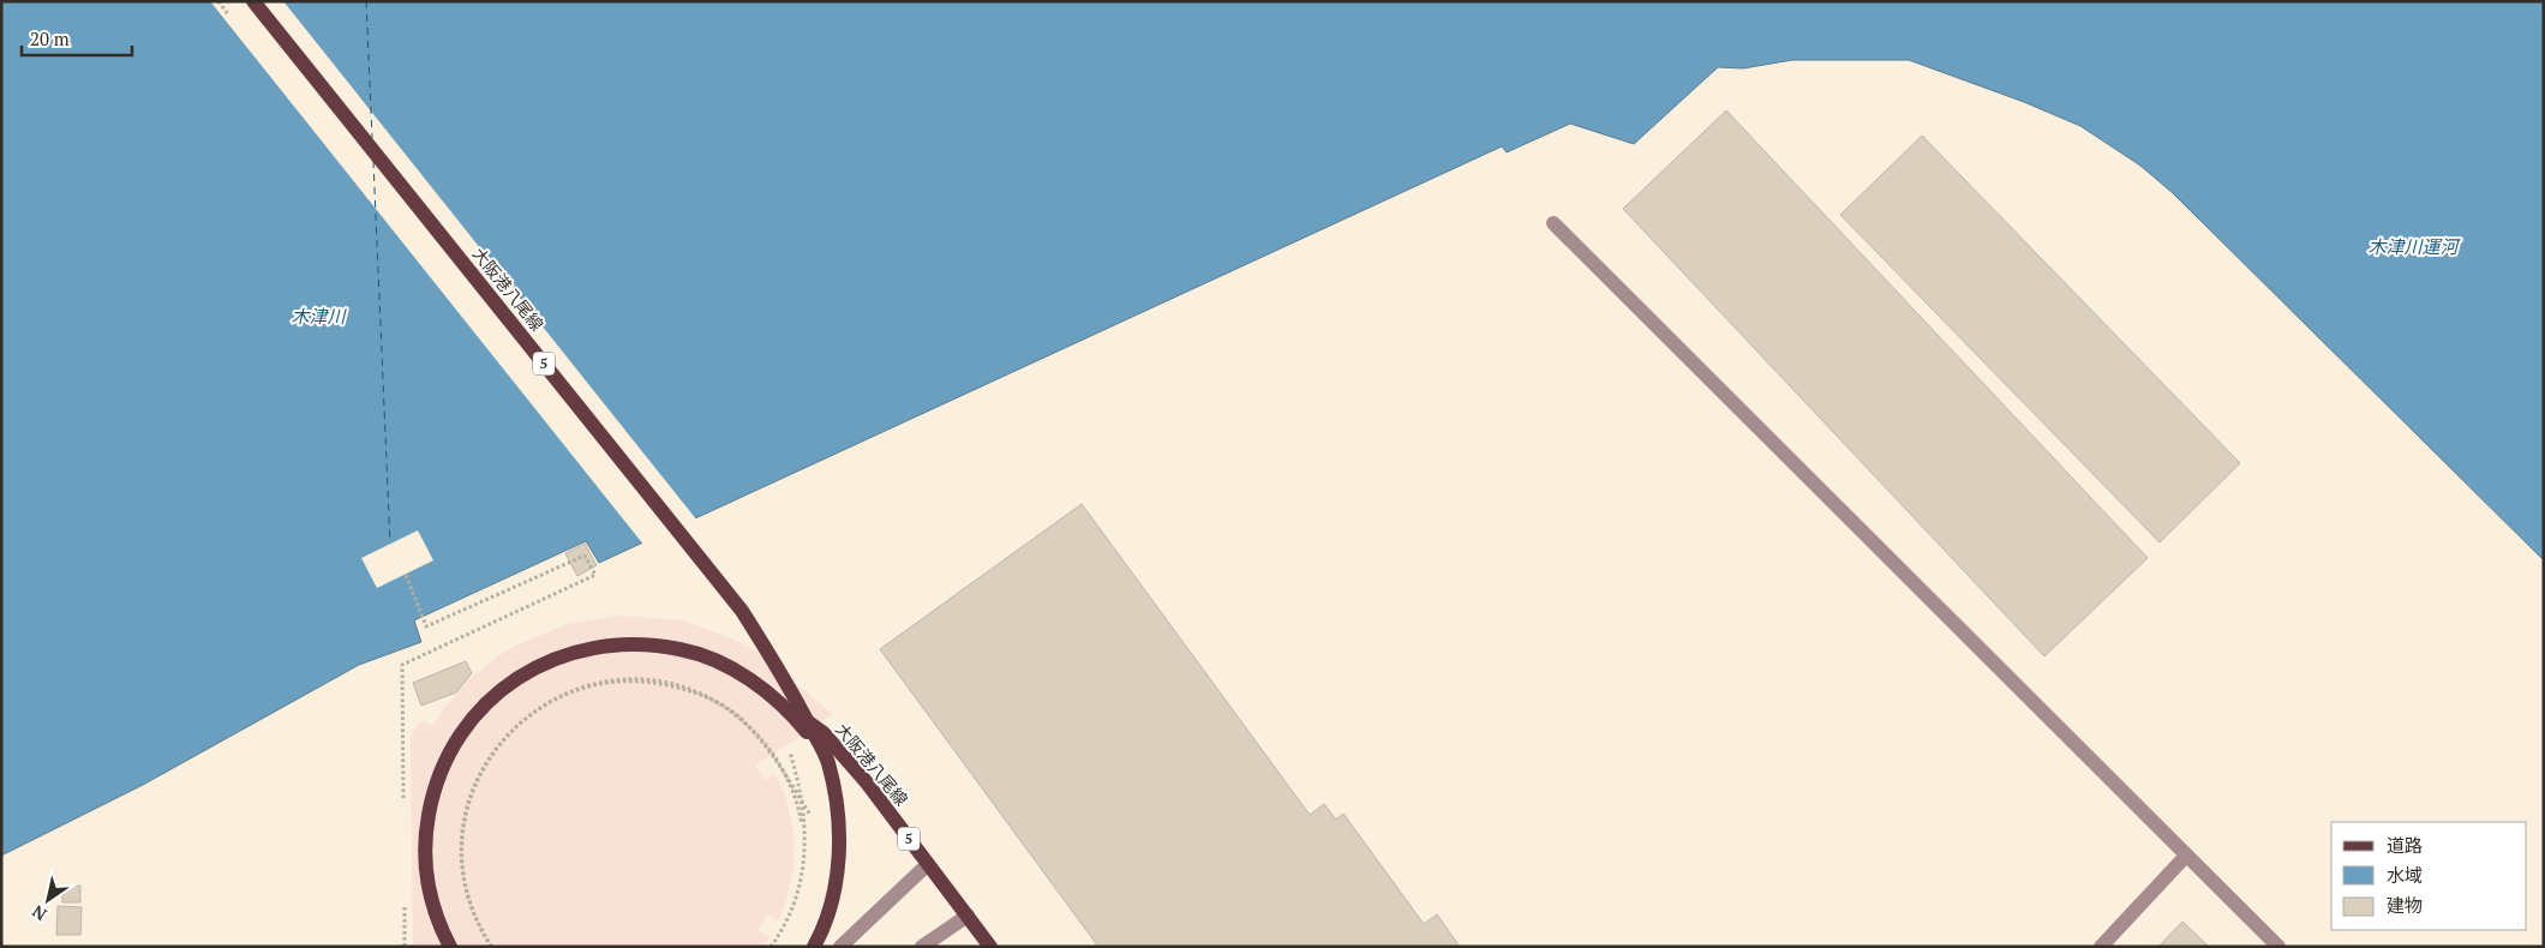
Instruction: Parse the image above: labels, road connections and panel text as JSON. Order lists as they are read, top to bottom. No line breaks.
{"streets":{"main road":["大阪港八尾線","5"]},"water":["木津川運河","木津川"],"legend":["道路","水域","建物"],"scale_bar":"20 m","north":"bottom left"}
